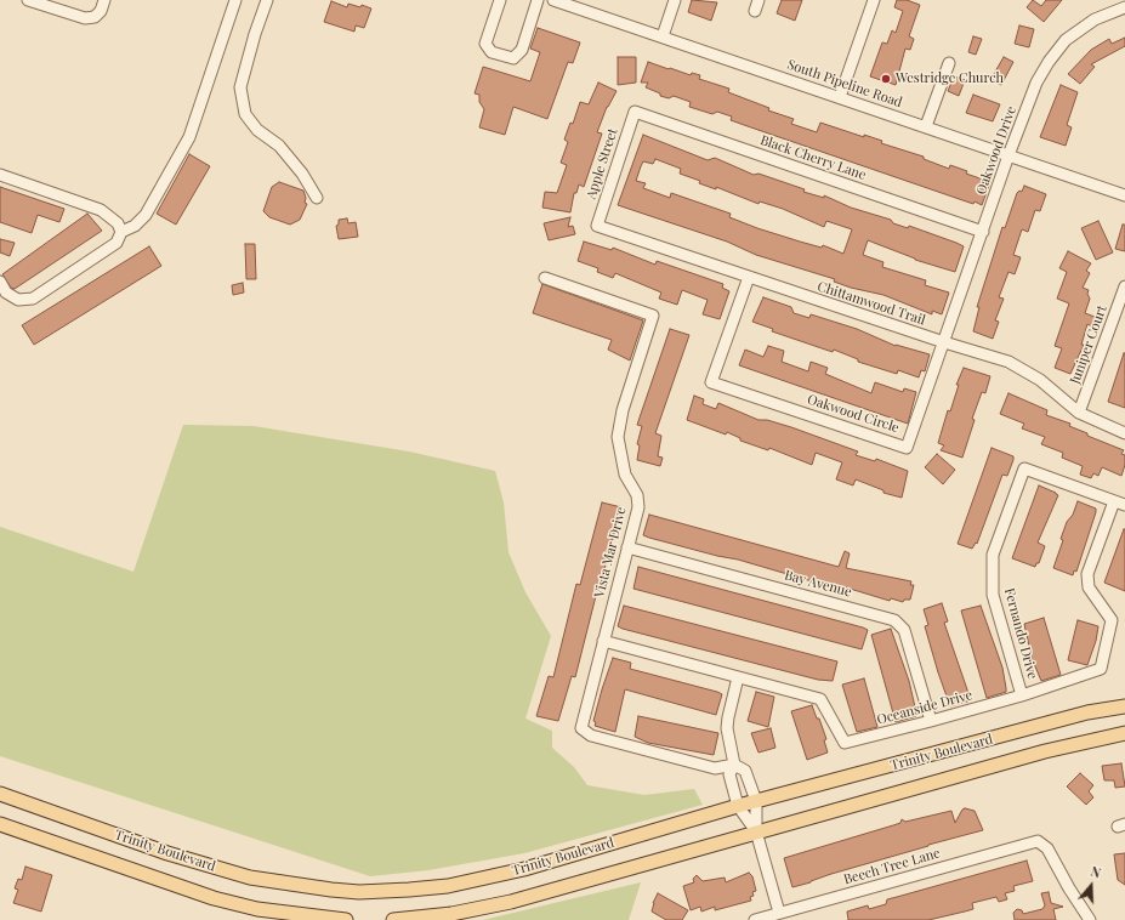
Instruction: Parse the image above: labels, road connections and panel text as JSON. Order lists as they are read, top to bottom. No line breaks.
{"streets":{"main road":["Trinity Boulevard"],"street":["South Pipeline Road","Oakwood Drive","Black Cherry Lane","Apple Street","Chittamwood Trail","Juniper Court","Oakwood Circle","Vista Mar Drive","Bay Avenue","Fernando Drive","Oceanside Drive","Beech Tree Lane"]},"crossings":[["South Pipeline Road","Oakwood Drive"],["Oakwood Drive","Black Cherry Lane"],["Oakwood Drive","Chittamwood Trail"],["Oakwood Drive","Oakwood Circle"],["Black Cherry Lane","Apple Street"],["Apple Street","Chittamwood Trail"],["Chittamwood Trail","Juniper Court"],["Chittamwood Trail","Oakwood Circle"],["Vista Mar Drive","Bay Avenue"],["Vista Mar Drive","Oceanside Drive"],["Bay Avenue","Oceanside Drive"],["Fernando Drive","Oceanside Drive"]],"places":["Westridge Church"],"north":"top"}
